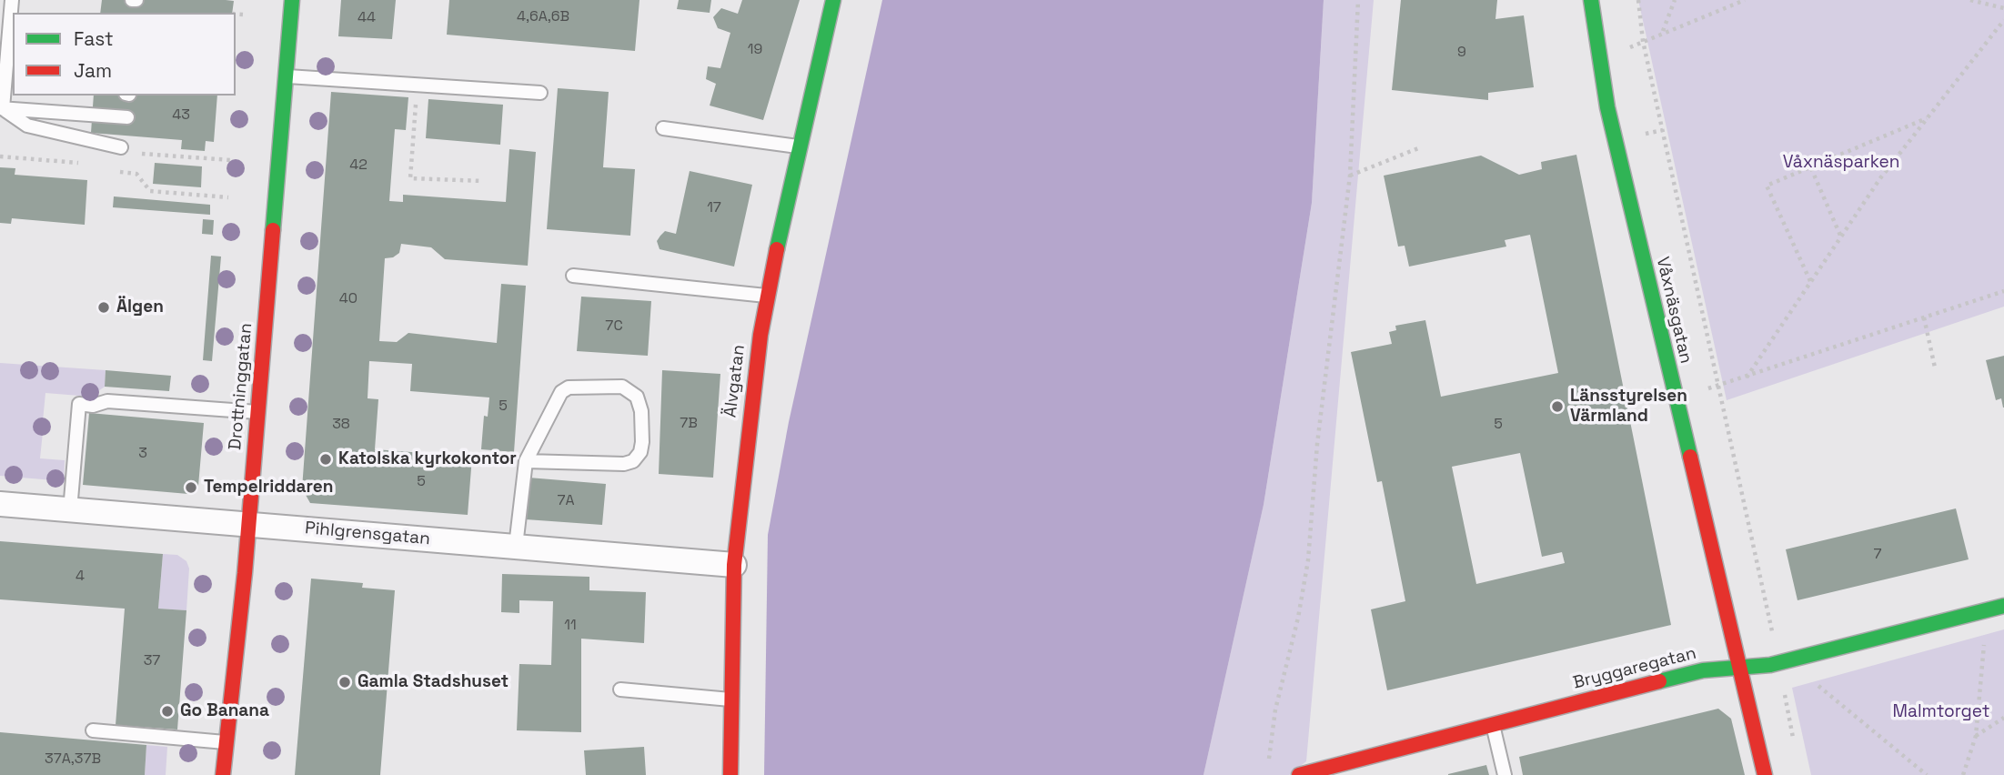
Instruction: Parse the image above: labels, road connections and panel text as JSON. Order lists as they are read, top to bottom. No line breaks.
{"streets":{"street":["Våxnäsgatan","Älvgatan","Drottninggatan","Pihlgrensgatan","Bryggaregatan"]},"crossings":[["Våxnäsgatan","Bryggaregatan"],["Älvgatan","Pihlgrensgatan"],["Drottninggatan","Pihlgrensgatan"]],"parks":["Våxnäsparken","Malmtorget"],"places":["Älgen","Länsstyrelsen Värmland","Katolska kyrkokontor","Tempelriddaren","Gamla Stadshuset","Go Banana"],"house_numbers":["4,6A,6B","44","19","9","43","42","17","40","7C","5","7B","38","5","3","5","7A","7","4","11","37","37A,37B"],"legend":["Fast","Jam"]}
